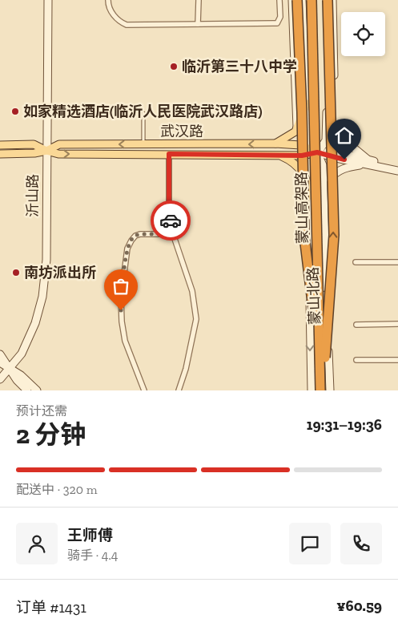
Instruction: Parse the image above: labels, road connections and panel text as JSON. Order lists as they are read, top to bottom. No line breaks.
{"streets":{"highway":["蒙山高架路"],"main road":["武汉路","沂山路","蒙山北路"]},"crossings":[["武汉路","沂山路"],["武汉路","蒙山北路"]],"places":["临沂第三十八中学","如家精选酒店(临沂人民医院武汉路店)","南坊派出所"],"page":{"heading":["2 分钟","预计还需","19:31–19:36"],"panel":["王师傅","骑手 · 4.4","订单 #1431","¥60.59"],"bar":"配送中 · 320 m"}}
